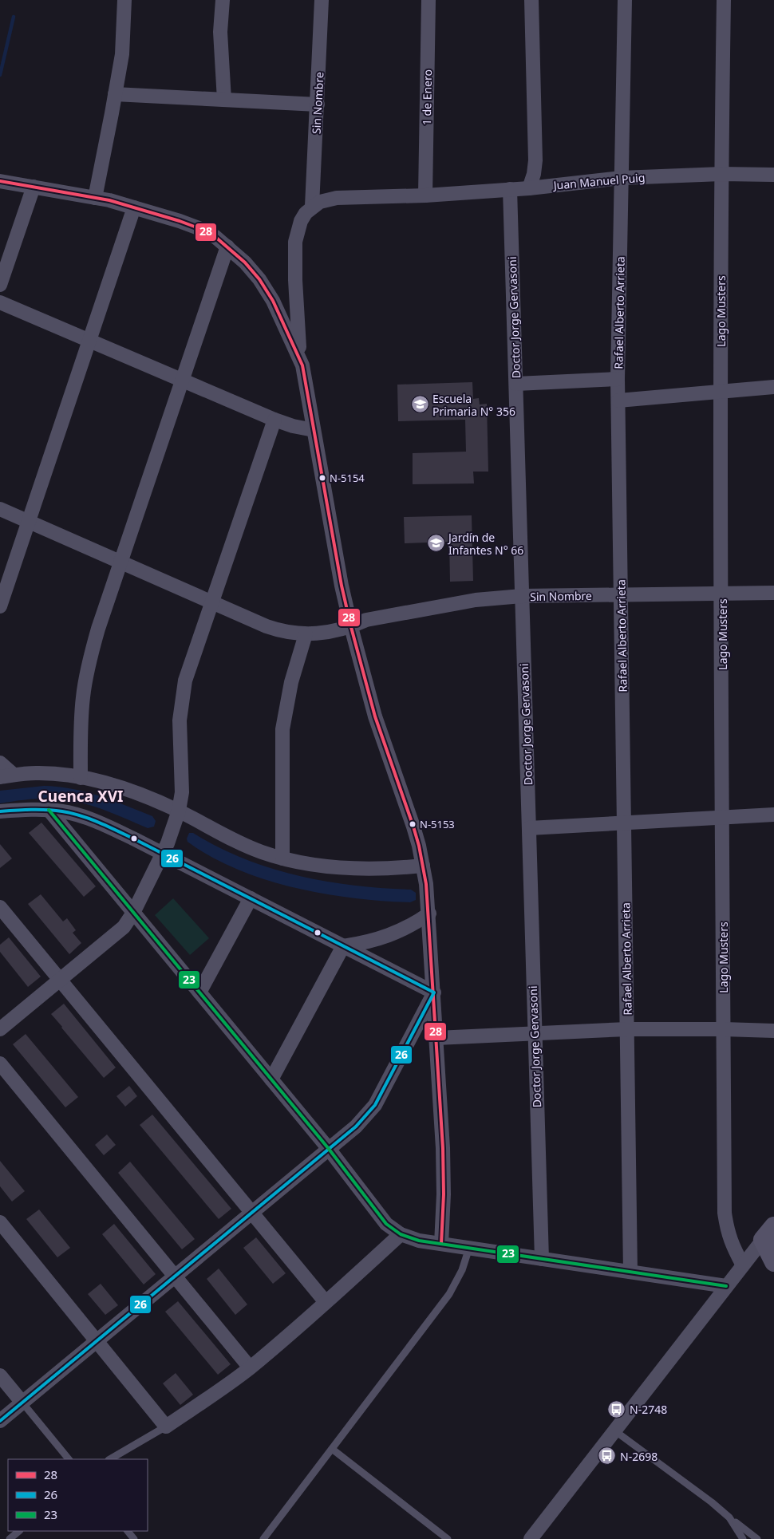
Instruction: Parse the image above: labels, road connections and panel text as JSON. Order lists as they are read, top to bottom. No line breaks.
{"streets":{"street":["1 de Enero","Sin Nombre","Juan Manuel Puig","Lago Musters","Rafael Alberto Arrieta","Doctor Jorge Gervasoni"]},"crossings":[["1 de Enero","Juan Manuel Puig"],["Sin Nombre","Lago Musters"],["Sin Nombre","Rafael Alberto Arrieta"],["Sin Nombre","Doctor Jorge Gervasoni"],["Juan Manuel Puig","Lago Musters"],["Juan Manuel Puig","Rafael Alberto Arrieta"],["Juan Manuel Puig","Doctor Jorge Gervasoni"]],"districts":["Cuenca XVI"],"places":{"school or university":["Escuela Primaria N° 356","Jardín de Infantes N° 66"],"other":["N-5154","N-5153"],"bus stop":["N-2748","N-2698"]},"lines":["transit line 28","transit line 26","transit line 23"],"legend":["28","26","23"]}
